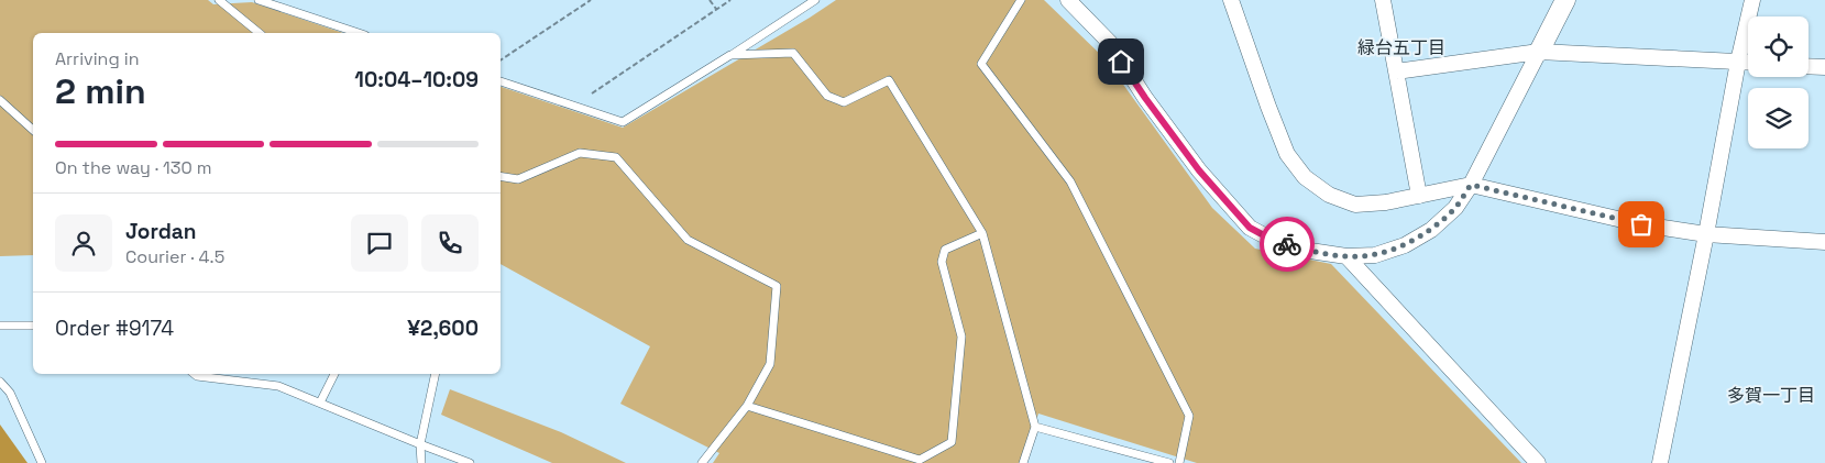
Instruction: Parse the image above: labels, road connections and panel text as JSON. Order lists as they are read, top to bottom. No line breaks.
{"districts":["緑台五丁目","多賀一丁目"],"page":{"heading":["2 min","Arriving in","10:04–10:09"],"panel":["Jordan","Courier · 4.5","Order #9174","¥2,600"],"bar":"On the way · 130 m"}}
